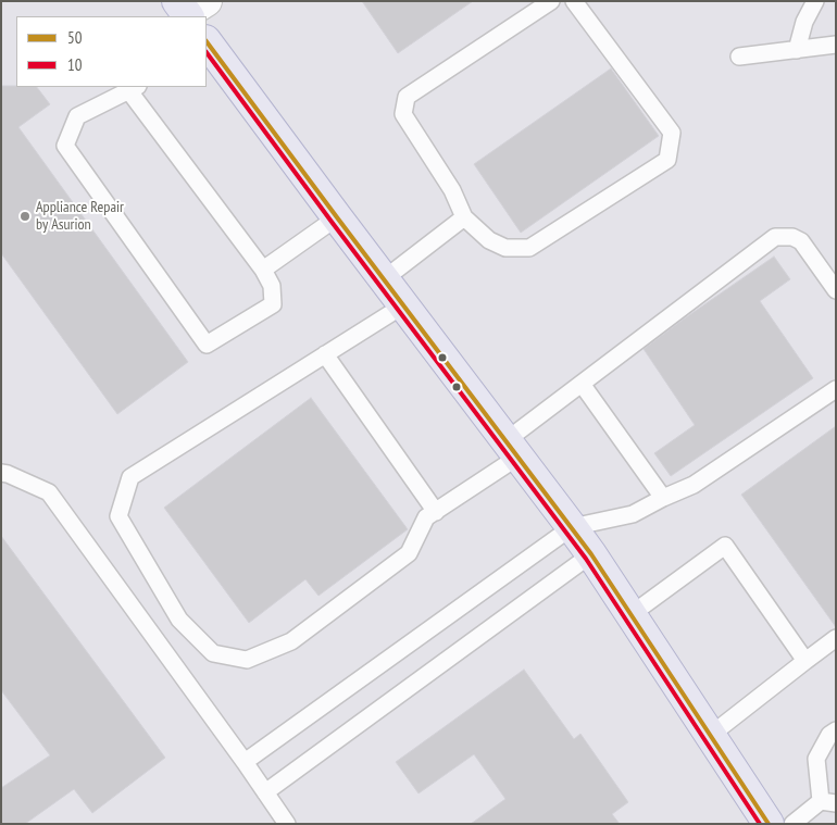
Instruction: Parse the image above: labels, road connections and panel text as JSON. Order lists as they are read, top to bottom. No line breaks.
{"places":["Appliance Repair by Asurion"],"lines":["transit line 50","transit line 10"],"legend":["50","10"]}
